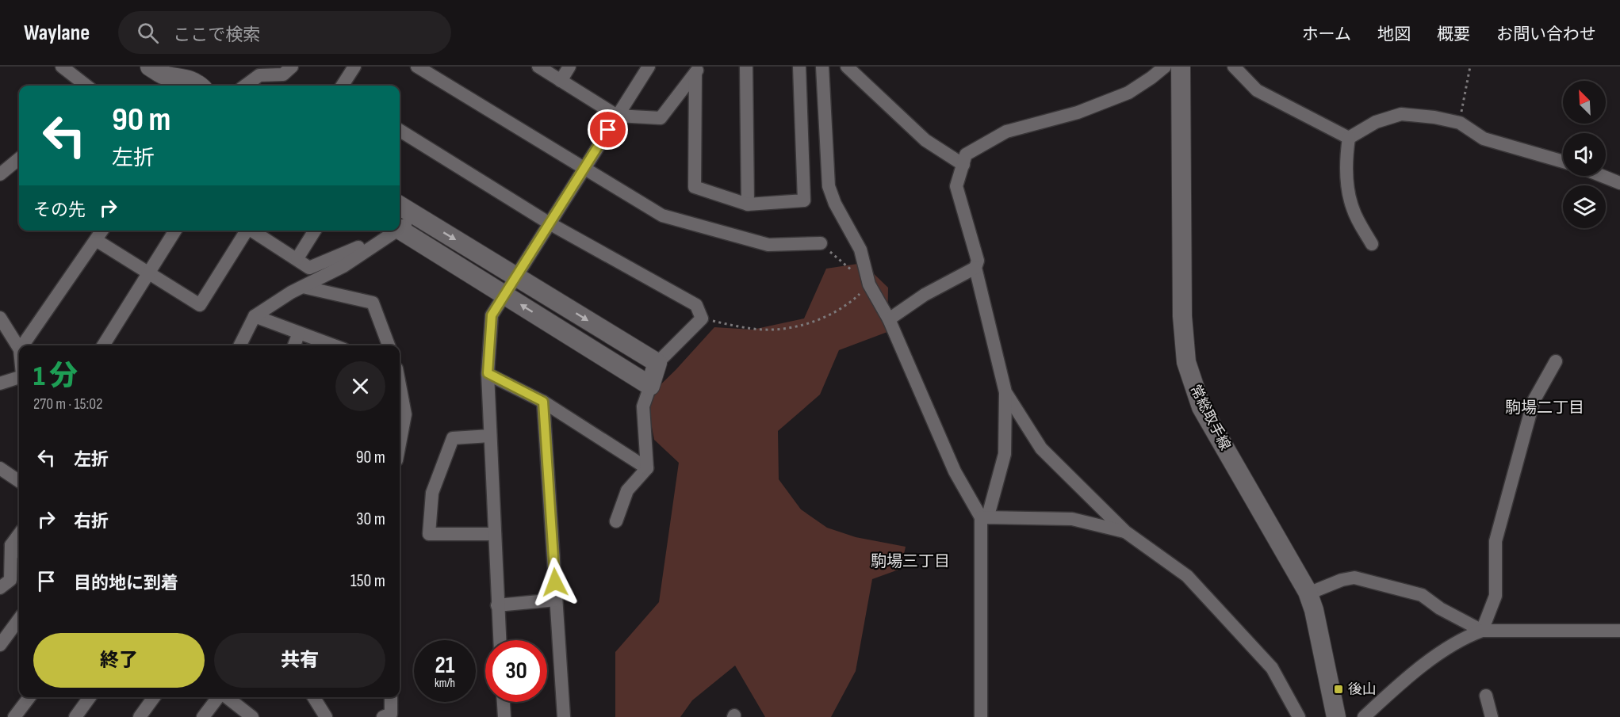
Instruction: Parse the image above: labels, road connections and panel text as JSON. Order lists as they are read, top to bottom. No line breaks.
{"streets":{"street":["常総取手線"]},"districts":["駒場二丁目","駒場三丁目"],"places":{"transit":["後山"]},"north":"top left","page":{"header":"Waylane","search":"ここで検索","nav":["ホーム","地図","概要","お問い合わせ"],"turn":["90 m","左折"],"then":"その先","heading":["1 分","270 m · 15:02"],"list":[{"name":"左折","value":"90 m"},{"name":"右折","value":"30 m"},{"name":"目的地に到着","value":"150 m"}],"buttons":["終了","共有"],"speed":"21 km/h","limit":"30"}}
